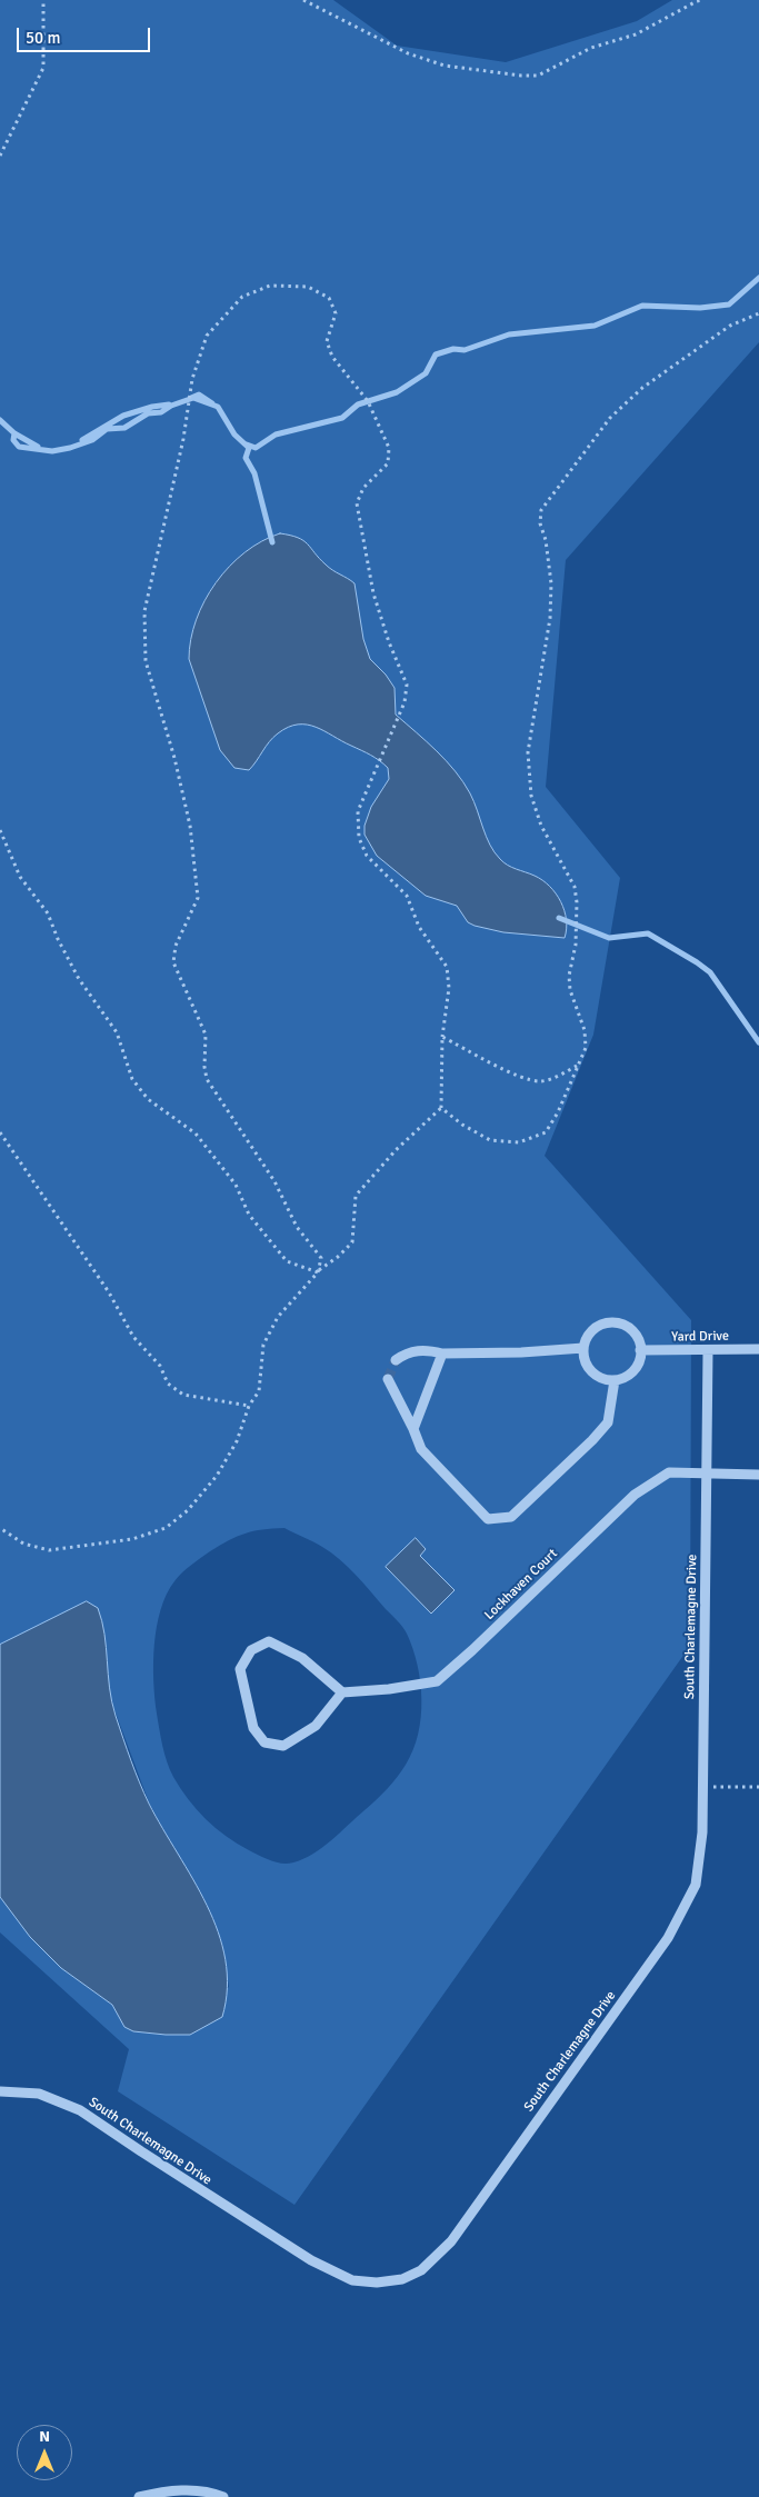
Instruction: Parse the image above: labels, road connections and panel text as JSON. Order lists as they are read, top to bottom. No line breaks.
{"streets":{"street":["Yard Drive","Lockhaven Court","South Charlemagne Drive"]},"crossings":[["Yard Drive","South Charlemagne Drive"],["Lockhaven Court","South Charlemagne Drive"]],"scale_bar":"50 m","north":"top"}
